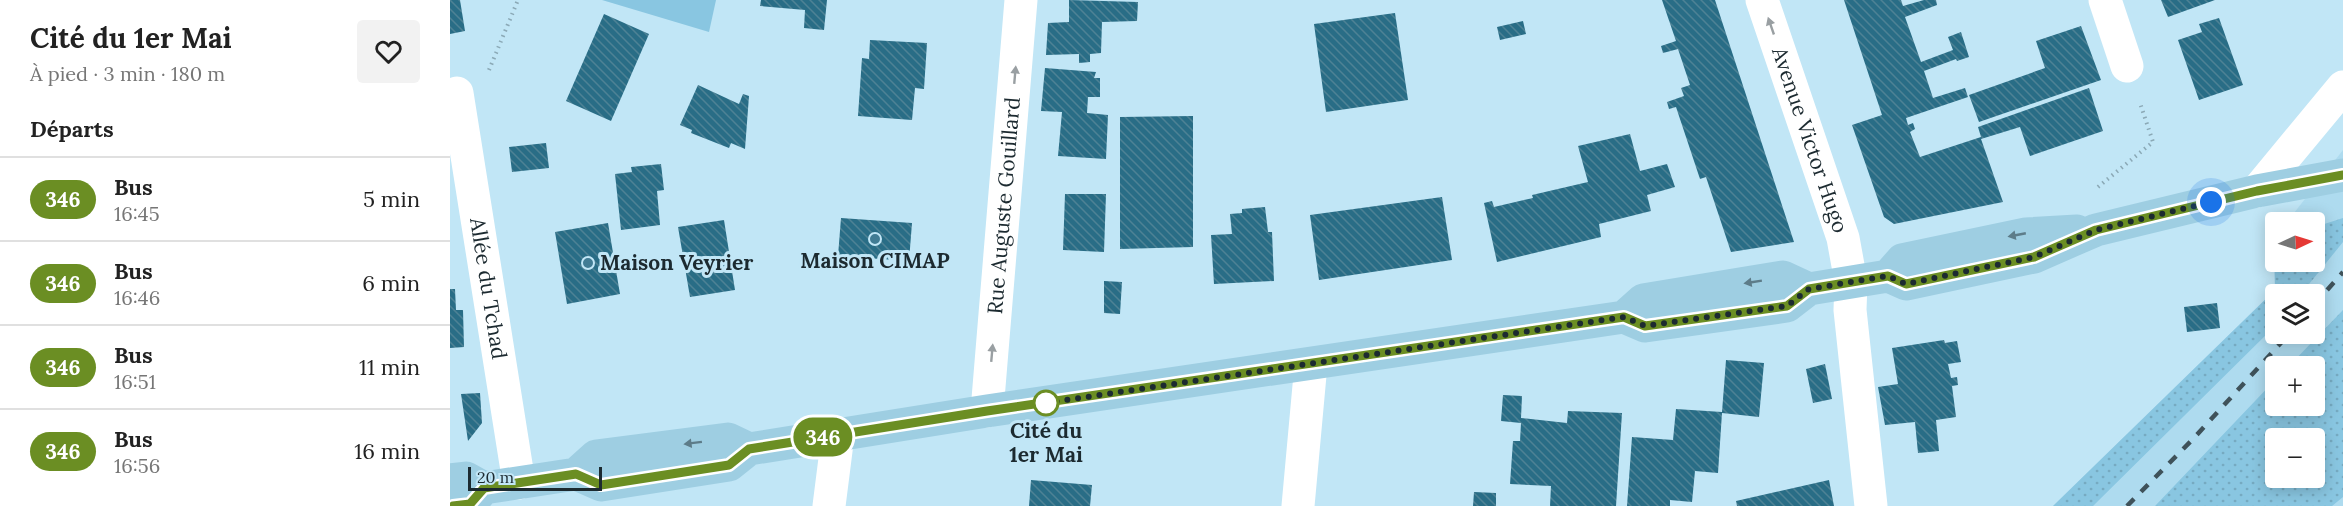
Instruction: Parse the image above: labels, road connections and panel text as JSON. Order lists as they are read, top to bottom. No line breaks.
{"streets":{"street":["Avenue Victor Hugo","Rue Auguste Gouillard","Allée du Tchad"]},"one_way":["Avenue Victor Hugo","Rue Auguste Gouillard"],"places":["Maison CIMAP","Maison Veyrier","Cité du 1er Mai"],"lines":["bus line 346"],"scale_bar":"20 m","north":"right","page":{"heading":[["Cité du 1er Mai","À pied · 3 min · 180 m"],"Départs"],"on_map":"346","list":[{"mark":"346","name":"Bus","note":"16:45","value":"5 min"},{"mark":"346","name":"Bus","note":"16:46","value":"6 min"},{"mark":"346","name":"Bus","note":"16:51","value":"11 min"},{"mark":"346","name":"Bus","note":"16:56","value":"16 min"}],"map_buttons":["+","−"],"scale":"20 m"}}
